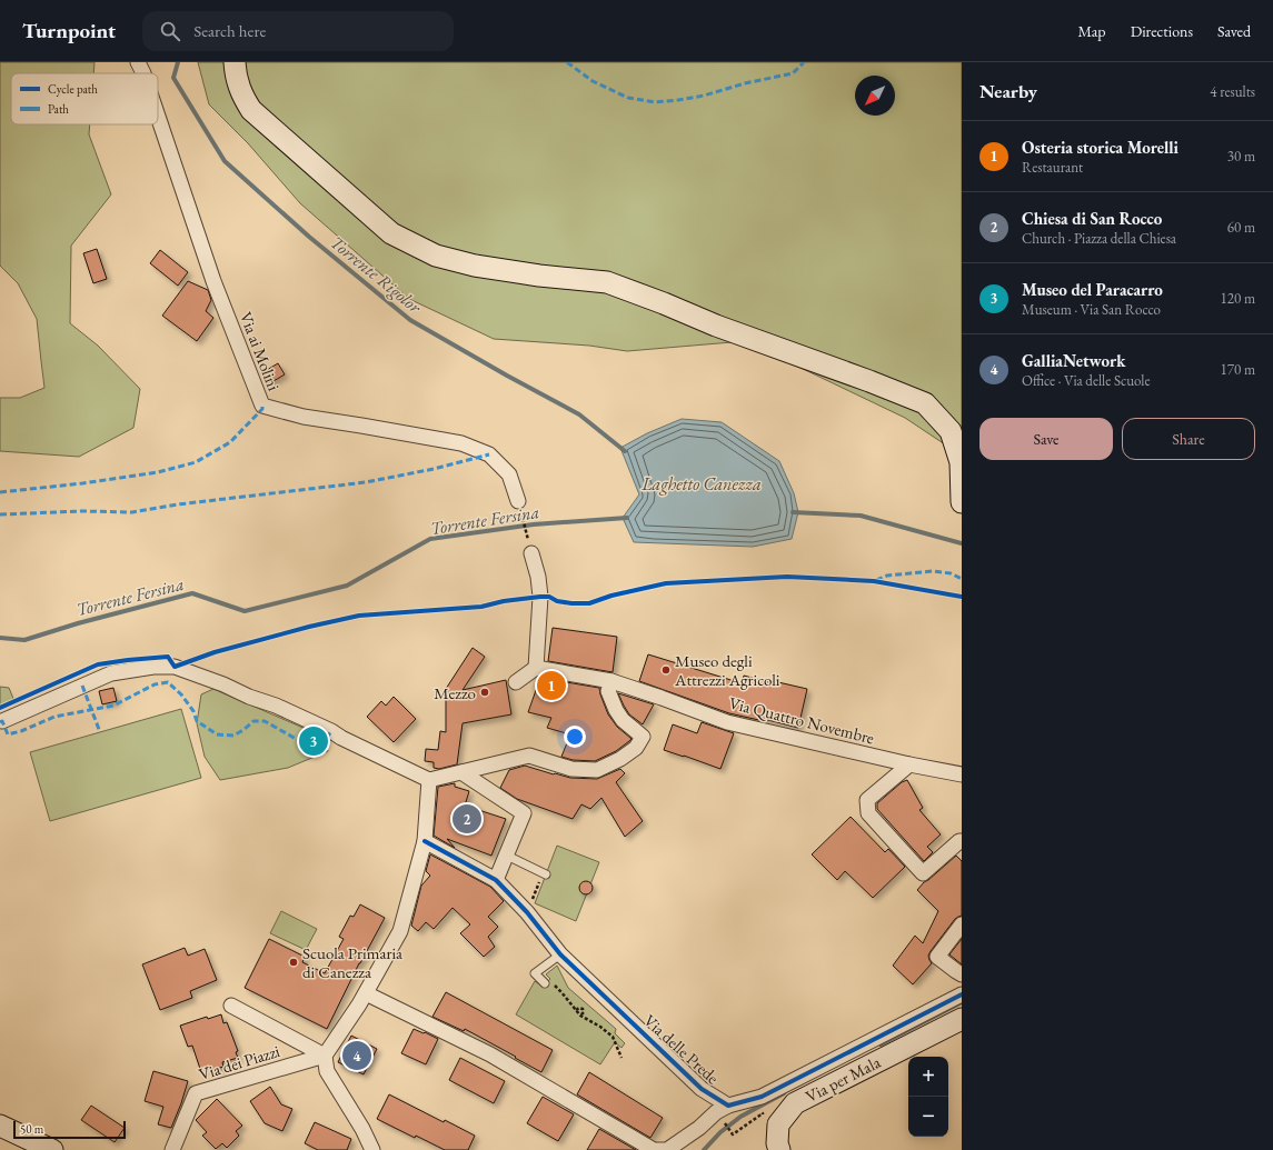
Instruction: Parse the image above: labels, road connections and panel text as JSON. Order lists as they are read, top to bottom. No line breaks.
{"streets":{"main road":["Via per Mala"],"street":["Via ai Molini","Via Quattro Novembre","Via delle Prede","Via dei Piazzi"]},"water":["Torrente Rigolor","Laghetto Canezza","Torrente Fersina"],"places":["Museo degli Attrezzi Agricoli","Mezzo","Scuola Primaria di Canezza"],"legend":["Cycle path","Path"],"scale_bar":"50 m","north":"bottom left","page":{"header":"Turnpoint","search":"Search here","nav":["Map","Directions","Saved"],"heading":["Nearby","4 results"],"list":[{"mark":"1","name":"Osteria storica Morelli","note":"Restaurant","value":"30 m"},{"mark":"2","name":"Chiesa di San Rocco","note":"Church · Piazza della Chiesa","value":"60 m"},{"mark":"3","name":"Museo del Paracarro","note":"Museum · Via San Rocco","value":"120 m"},{"mark":"4","name":"GalliaNetwork","note":"Office · Via delle Scuole","value":"170 m"}],"buttons":["Save","Share"],"pins":["1","3","2","4"],"map_buttons":["+","−"],"scale":"50 m"}}
